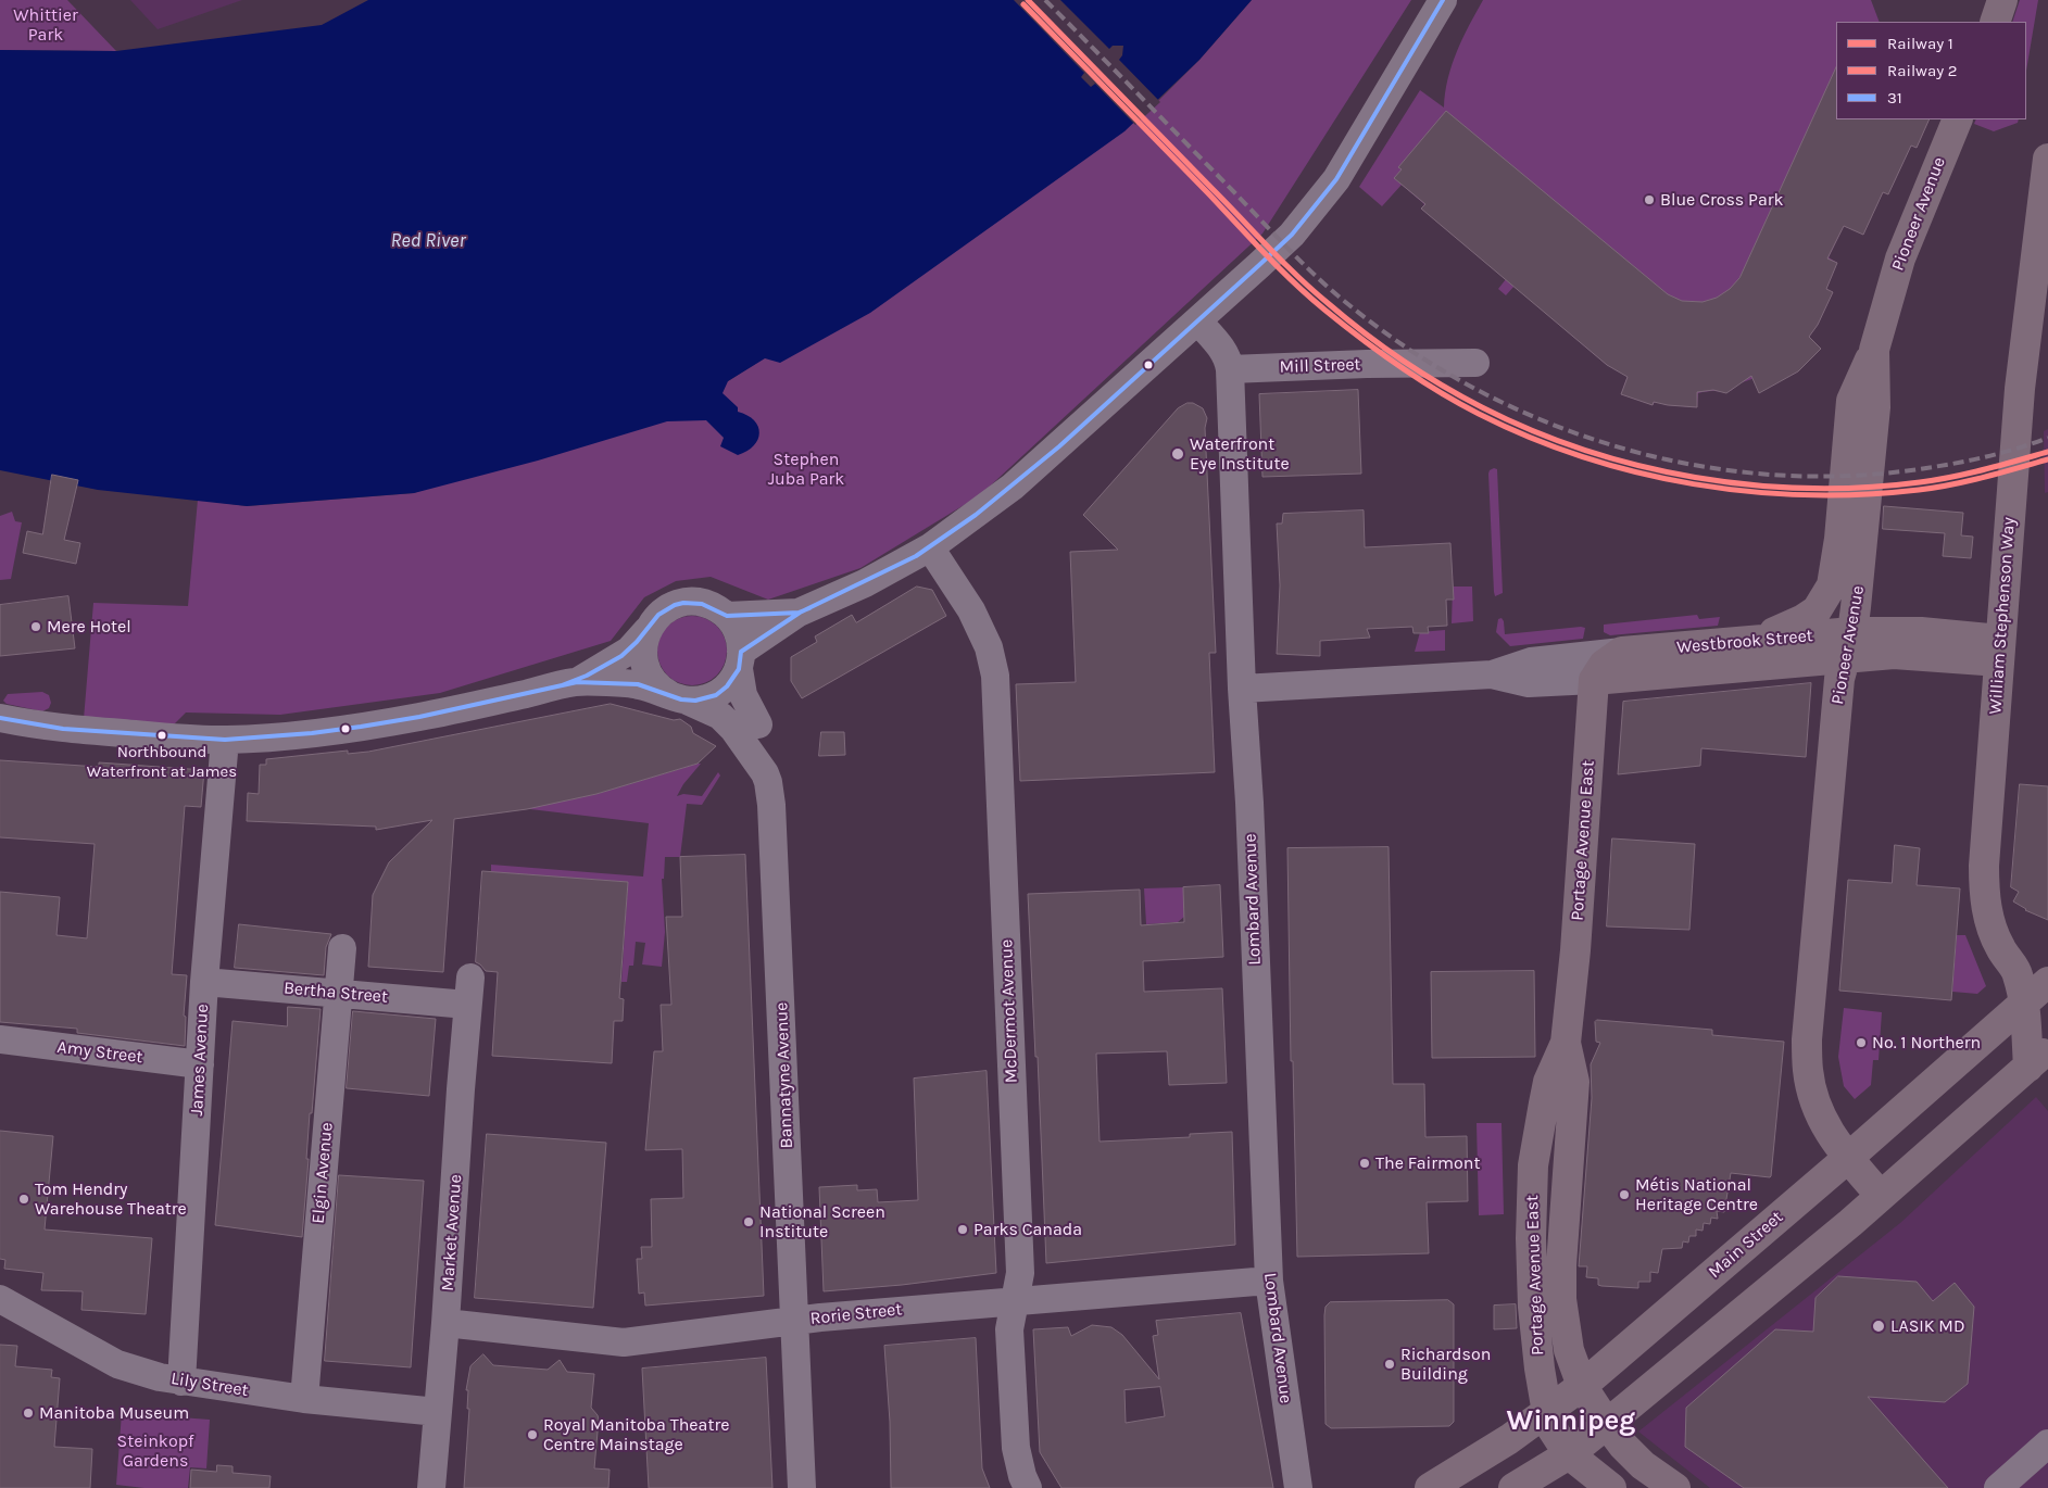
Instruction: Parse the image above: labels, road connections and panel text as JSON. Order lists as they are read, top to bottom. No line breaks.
{"streets":{"main road":["Pioneer Avenue","William Stephenson Way","Westbrook Street","Portage Avenue East","Main Street"],"street":["Mill Street","Lombard Avenue","Bertha Street","McDermot Avenue","Amy Street","James Avenue","Bannatyne Avenue","Elgin Avenue","Market Avenue","Rorie Street","Lily Street"]},"crossings":[["Pioneer Avenue","Westbrook Street"],["Pioneer Avenue","Main Street"],["Mill Street","Lombard Avenue"],["William Stephenson Way","Westbrook Street"],["William Stephenson Way","Main Street"],["Westbrook Street","Portage Avenue East"],["Westbrook Street","Lombard Avenue"],["Portage Avenue East","Main Street"],["Lombard Avenue","Rorie Street"],["Bertha Street","James Avenue"],["Bertha Street","Elgin Avenue"],["Bertha Street","Market Avenue"],["McDermot Avenue","Rorie Street"],["Amy Street","James Avenue"],["James Avenue","Lily Street"],["Bannatyne Avenue","Rorie Street"],["Elgin Avenue","Lily Street"],["Market Avenue","Rorie Street"],["Market Avenue","Lily Street"]],"districts":["Winnipeg"],"water":["Red River"],"parks":["Whittier Park","Stephen Juba Park","Steinkopf Gardens"],"places":["Blue Cross Park","Waterfront Eye Institute","Mere Hotel","Northbound Waterfront at James","No. 1 Northern","The Fairmont","Métis National Heritage Centre","Tom Hendry Warehouse Theatre","National Screen Institute","Parks Canada","LASIK MD","Richardson Building","Manitoba Museum","Royal Manitoba Theatre Centre Mainstage"],"lines":["rail line 1","transit line 31","rail line 2"],"legend":["Railway 1","Railway 2","31"]}
